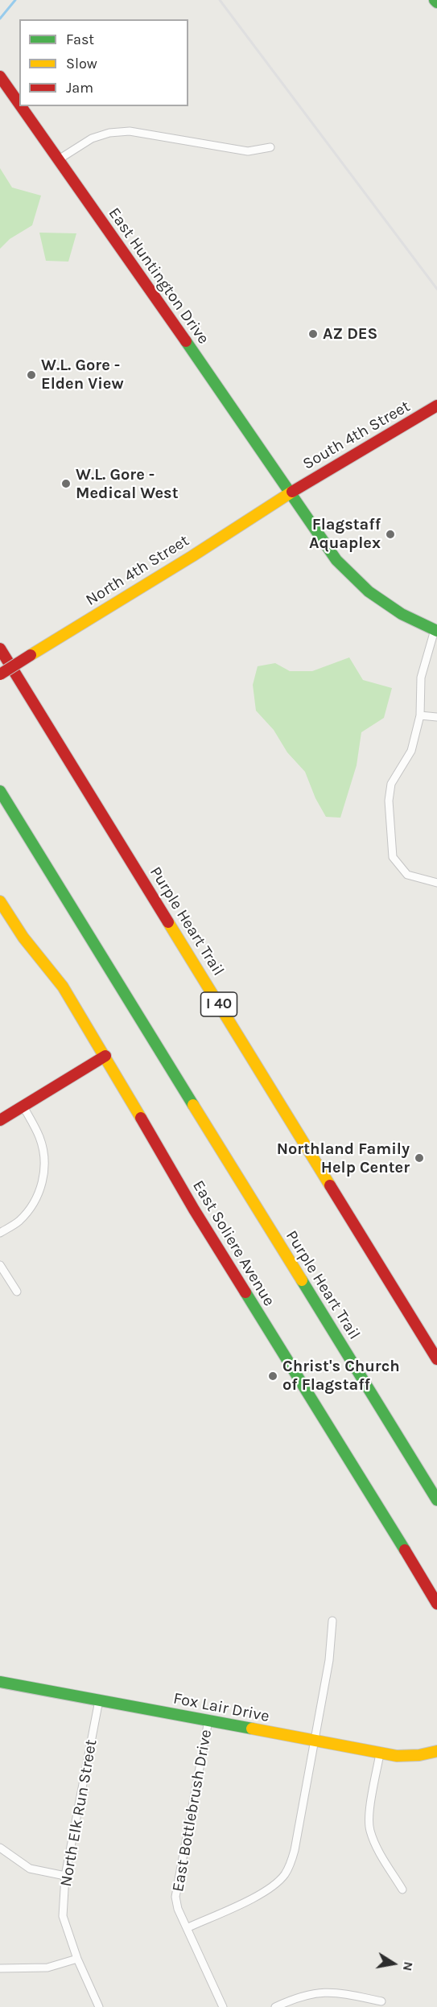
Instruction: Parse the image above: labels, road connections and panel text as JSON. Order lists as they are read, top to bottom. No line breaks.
{"streets":{"main road":["East Huntington Drive","South 4th Street","North 4th Street","Purple Heart Trail","I 40","East Soliere Avenue","Fox Lair Drive"],"street":["East Bottlebrush Drive","North Elk Run Street"]},"crossings":[["East Huntington Drive","South 4th Street"],["East Huntington Drive","North 4th Street"],["South 4th Street","North 4th Street"],["Fox Lair Drive","East Bottlebrush Drive"],["Fox Lair Drive","North Elk Run Street"]],"places":["AZ DES","W.L. Gore - Elden View","W.L. Gore - Medical West","Flagstaff Aquaplex","Northland Family Help Center","Christ's Church of Flagstaff"],"legend":["Fast","Slow","Jam"],"north":"right"}
